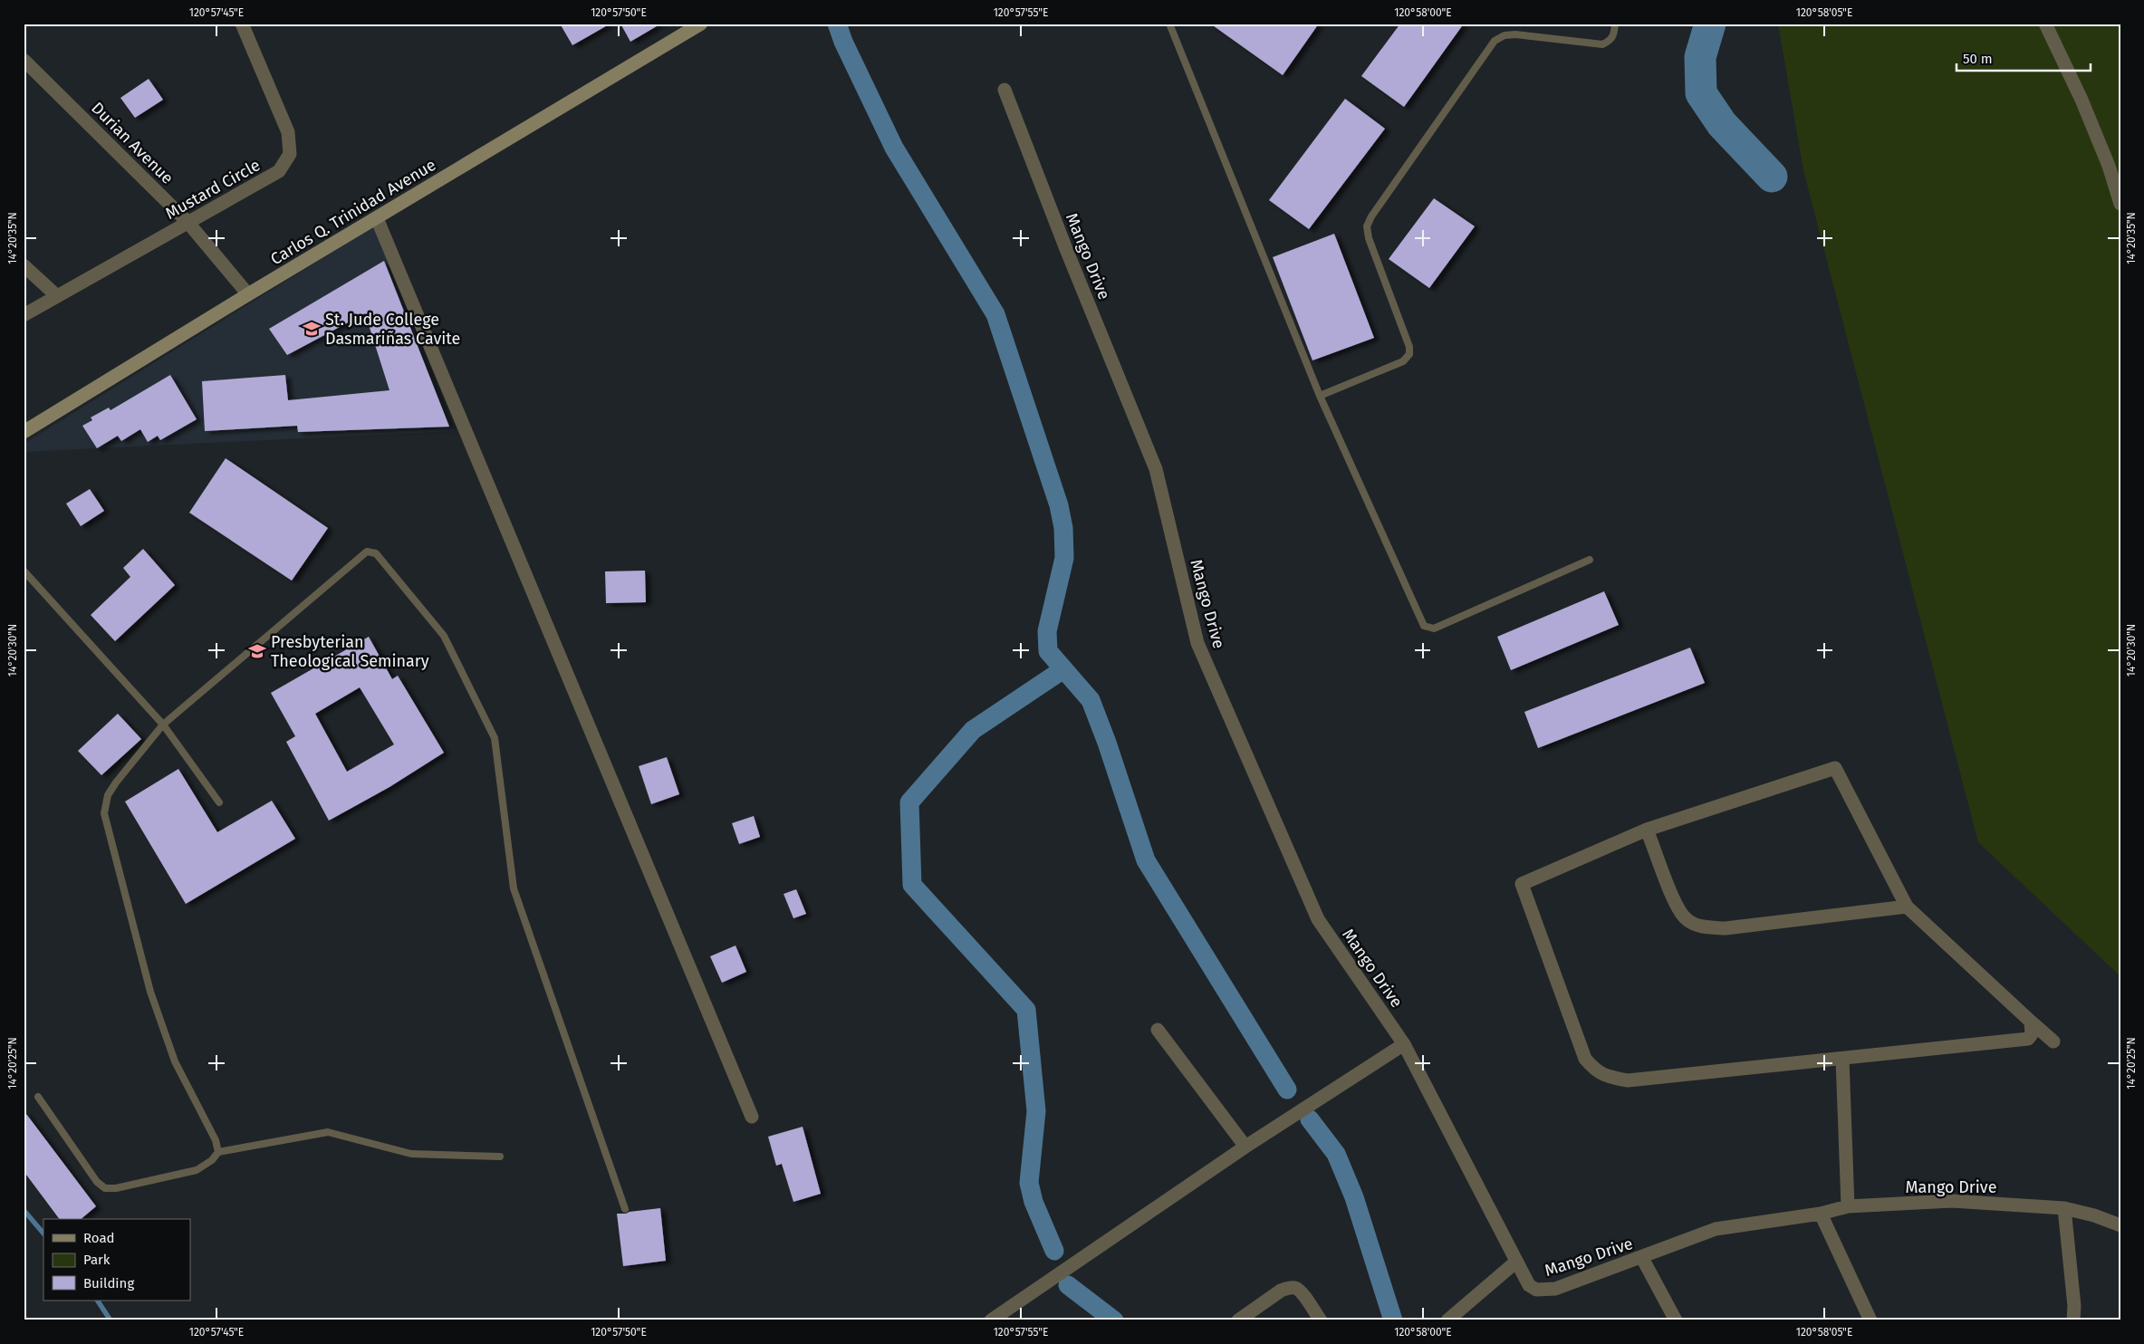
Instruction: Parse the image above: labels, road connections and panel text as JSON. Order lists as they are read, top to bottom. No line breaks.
{"streets":{"main road":["Carlos Q. Trinidad Avenue"],"street":["Durian Avenue","Mustard Circle","Mango Drive"]},"crossings":[["Durian Avenue","Mustard Circle"],["Durian Avenue","Carlos Q. Trinidad Avenue"]],"places":{"school or university":["St. Jude College Dasmariñas Cavite","Presbyterian Theological Seminary"]},"legend":["Road","Park","Building"],"scale_bar":"50 m","coordinates":["120°57'45\"E","120°57'50\"E","120°57'55\"E","120°58'00\"E","120°58'05\"E","14°20'35\"N","14°20'30\"N","14°20'25\"N"]}
